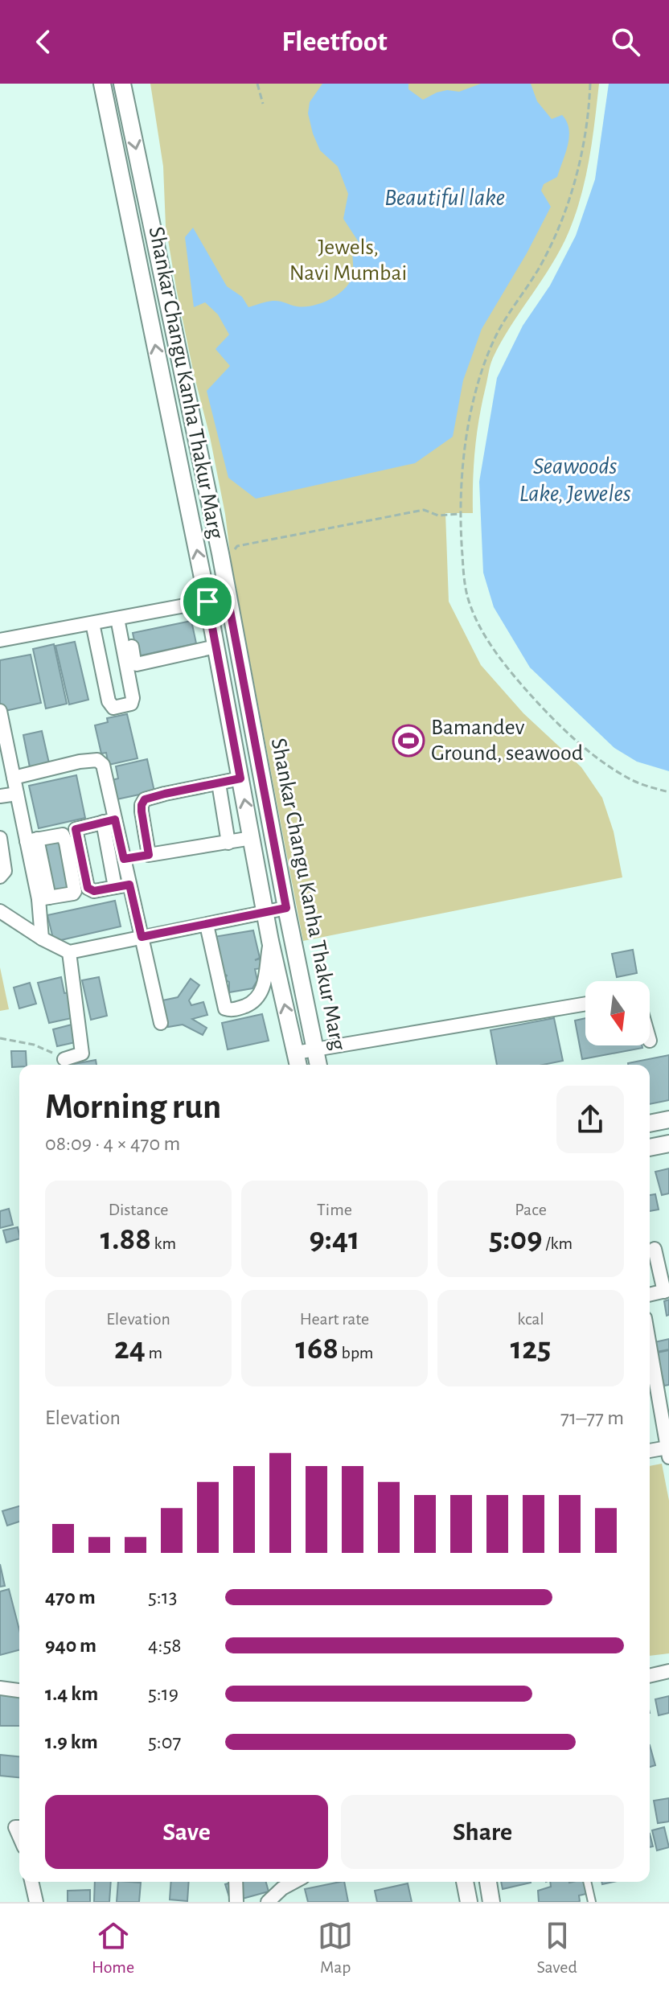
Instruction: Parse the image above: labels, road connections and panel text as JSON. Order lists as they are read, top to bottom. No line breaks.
{"streets":{"street":["Shankar Changu Kanha Thakur Marg"]},"water":["Beautiful lake","Seawoods Lake, Jeweles"],"parks":["Jewels, Navi Mumbai"],"places":{"sports":["Bamandev Ground, seawood"]},"north":"bottom","page":{"header":"Fleetfoot","heading":["Morning run","08:09 · 4 × 470 m"],"stats":[["Distance","1.88 km"],["Time","9:41"],["Pace","5:09 /km"],["Elevation","24 m"],["Heart rate","168 bpm"],["kcal","125"]],"chart":["Elevation","71–77 m"],"list":[{"name":"470 m","note":"5:13"},{"name":"940 m","note":"4:58"},{"name":"1.4 km","note":"5:19"},{"name":"1.9 km","note":"5:07"}],"buttons":["Save","Share"],"tabs":["Home","Map","Saved"]}}
